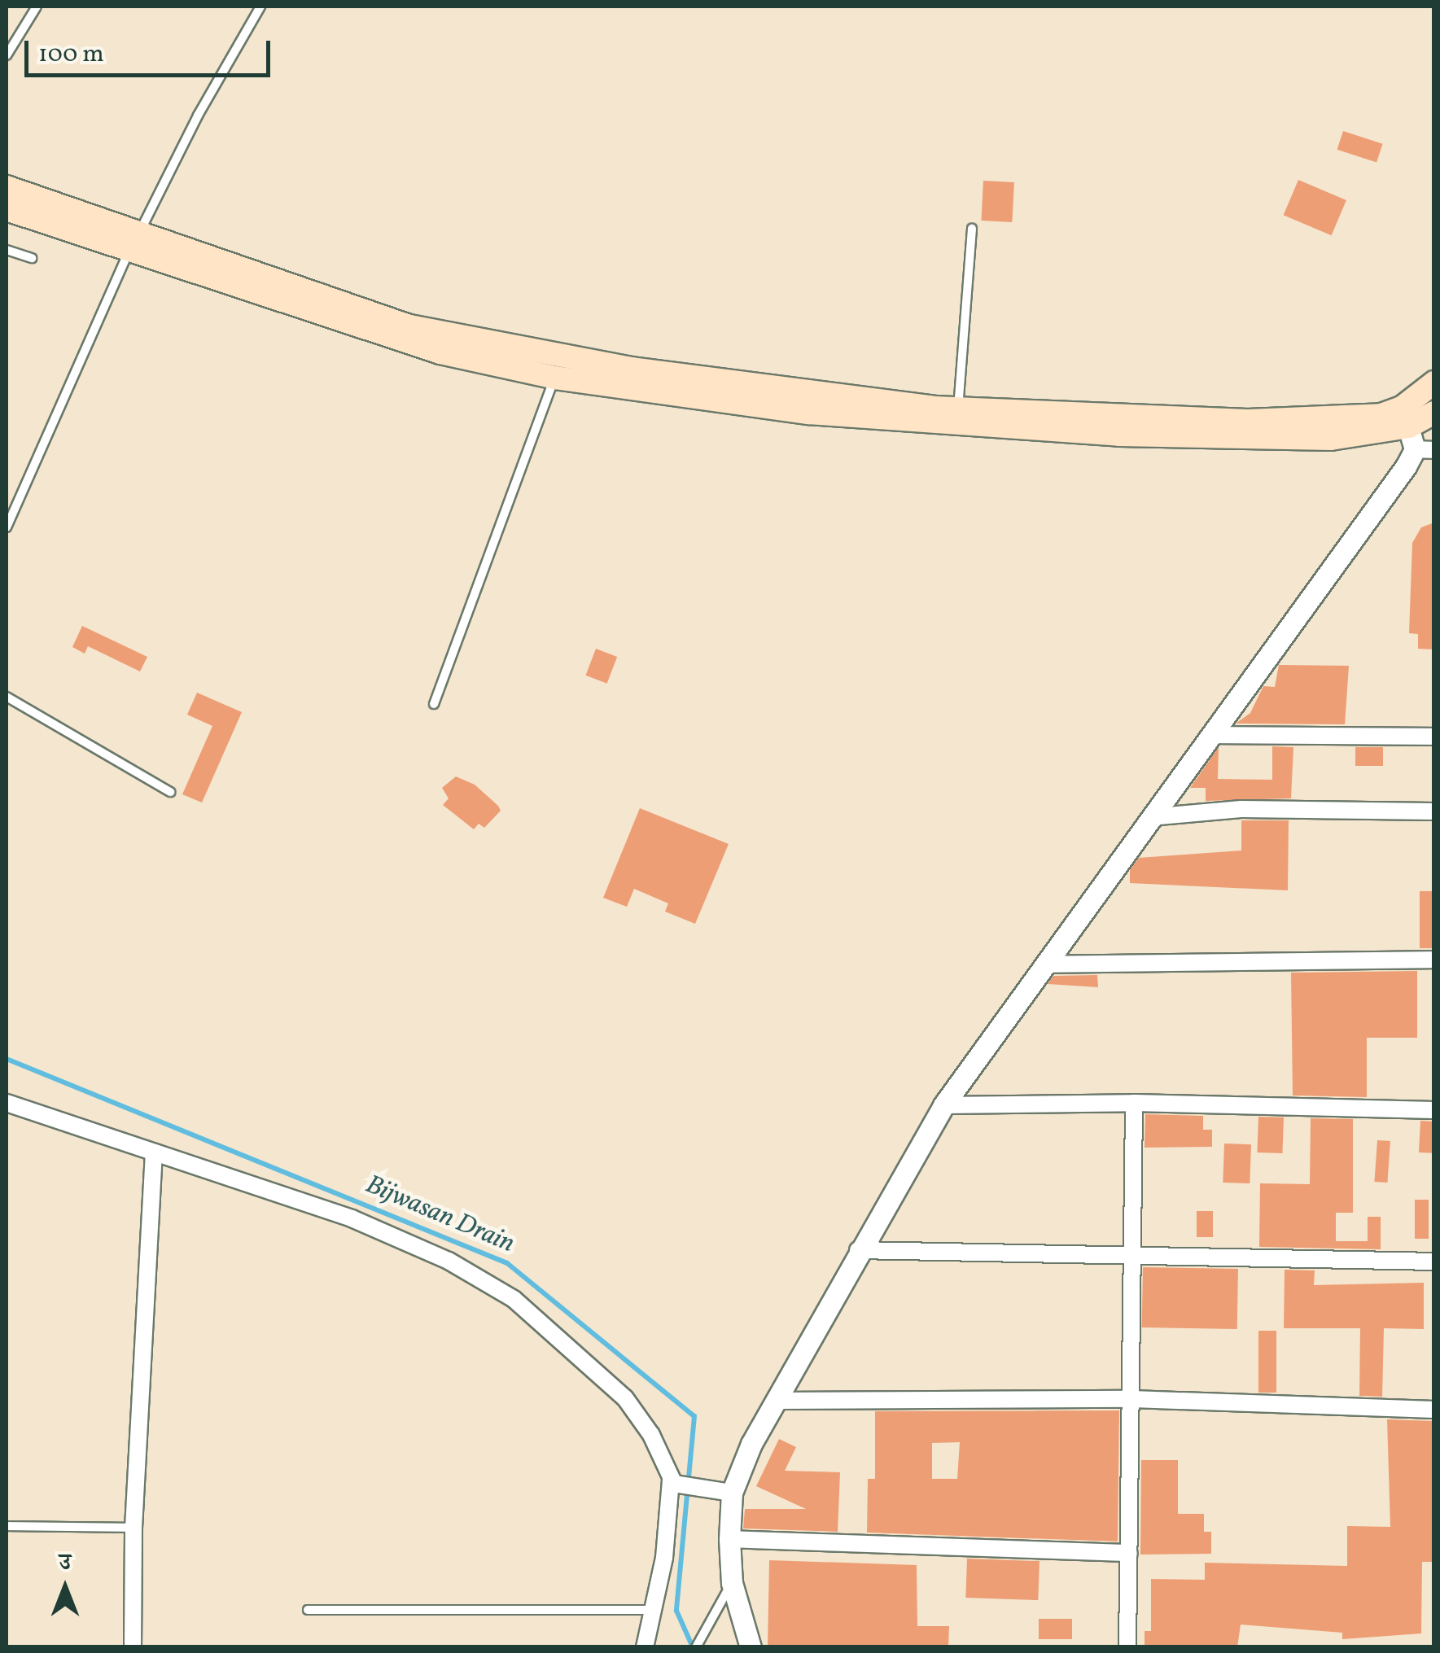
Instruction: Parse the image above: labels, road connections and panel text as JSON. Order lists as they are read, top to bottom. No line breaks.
{"water":["Bijwasan Drain"],"scale_bar":"100 m","north":"top"}
